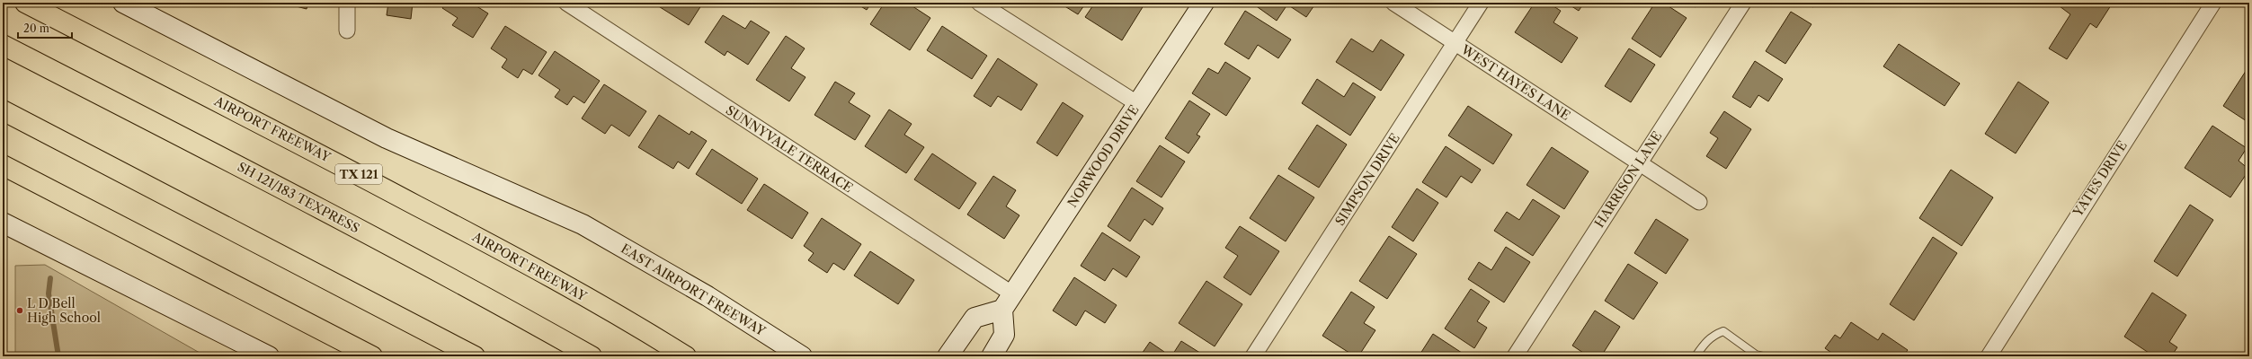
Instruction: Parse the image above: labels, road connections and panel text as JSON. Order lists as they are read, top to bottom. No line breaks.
{"streets":{"highway":["AIRPORT FREEWAY","TX 121","SH 121/183 TEXPRESS"],"main road":["NORWOOD DRIVE","EAST AIRPORT FREEWAY"],"street":["WEST HAYES LANE","SUNNYVALE TERRACE","YATES DRIVE","SIMPSON DRIVE","HARRISON LANE"]},"crossings":[["WEST HAYES LANE","SIMPSON DRIVE"],["WEST HAYES LANE","HARRISON LANE"],["SUNNYVALE TERRACE","NORWOOD DRIVE"]],"places":["L D Bell High School"],"scale_bar":"20 m"}
